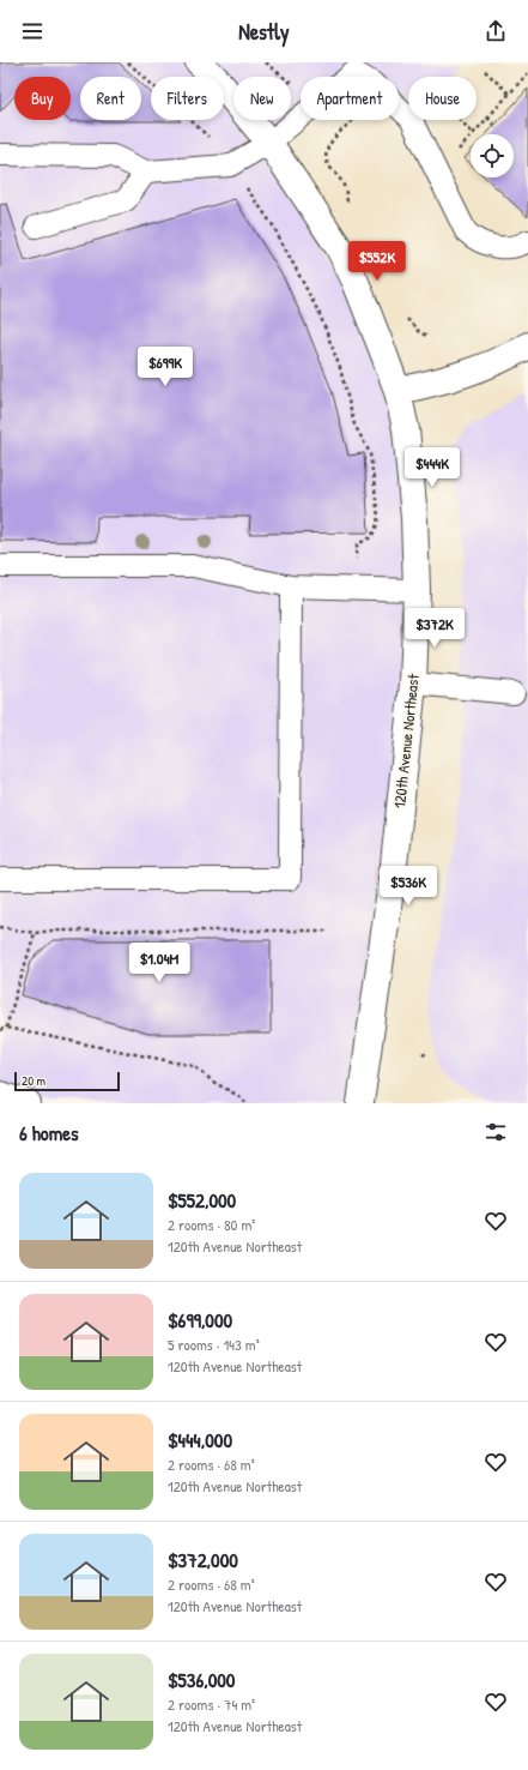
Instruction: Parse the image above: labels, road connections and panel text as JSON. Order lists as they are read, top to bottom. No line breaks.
{"streets":{"street":["120th Avenue Northeast"]},"scale_bar":"20 m","page":{"header":"Nestly","chip":["Buy","Rent","Filters","New","Apartment","House"],"price":["$552K","$699K","$444K","$372K","$536K","$1.04M"],"scale":"20 m","heading":"6 homes","list":[{"name":"$552,000","note":"2 rooms · 80 m² · 120th Avenue Northeast"},{"name":"$699,000","note":"5 rooms · 143 m² · 120th Avenue Northeast"},{"name":"$444,000","note":"2 rooms · 68 m² · 120th Avenue Northeast"},{"name":"$372,000","note":"2 rooms · 68 m² · 120th Avenue Northeast"},{"name":"$536,000","note":"2 rooms · 74 m² · 120th Avenue Northeast"}]}}
